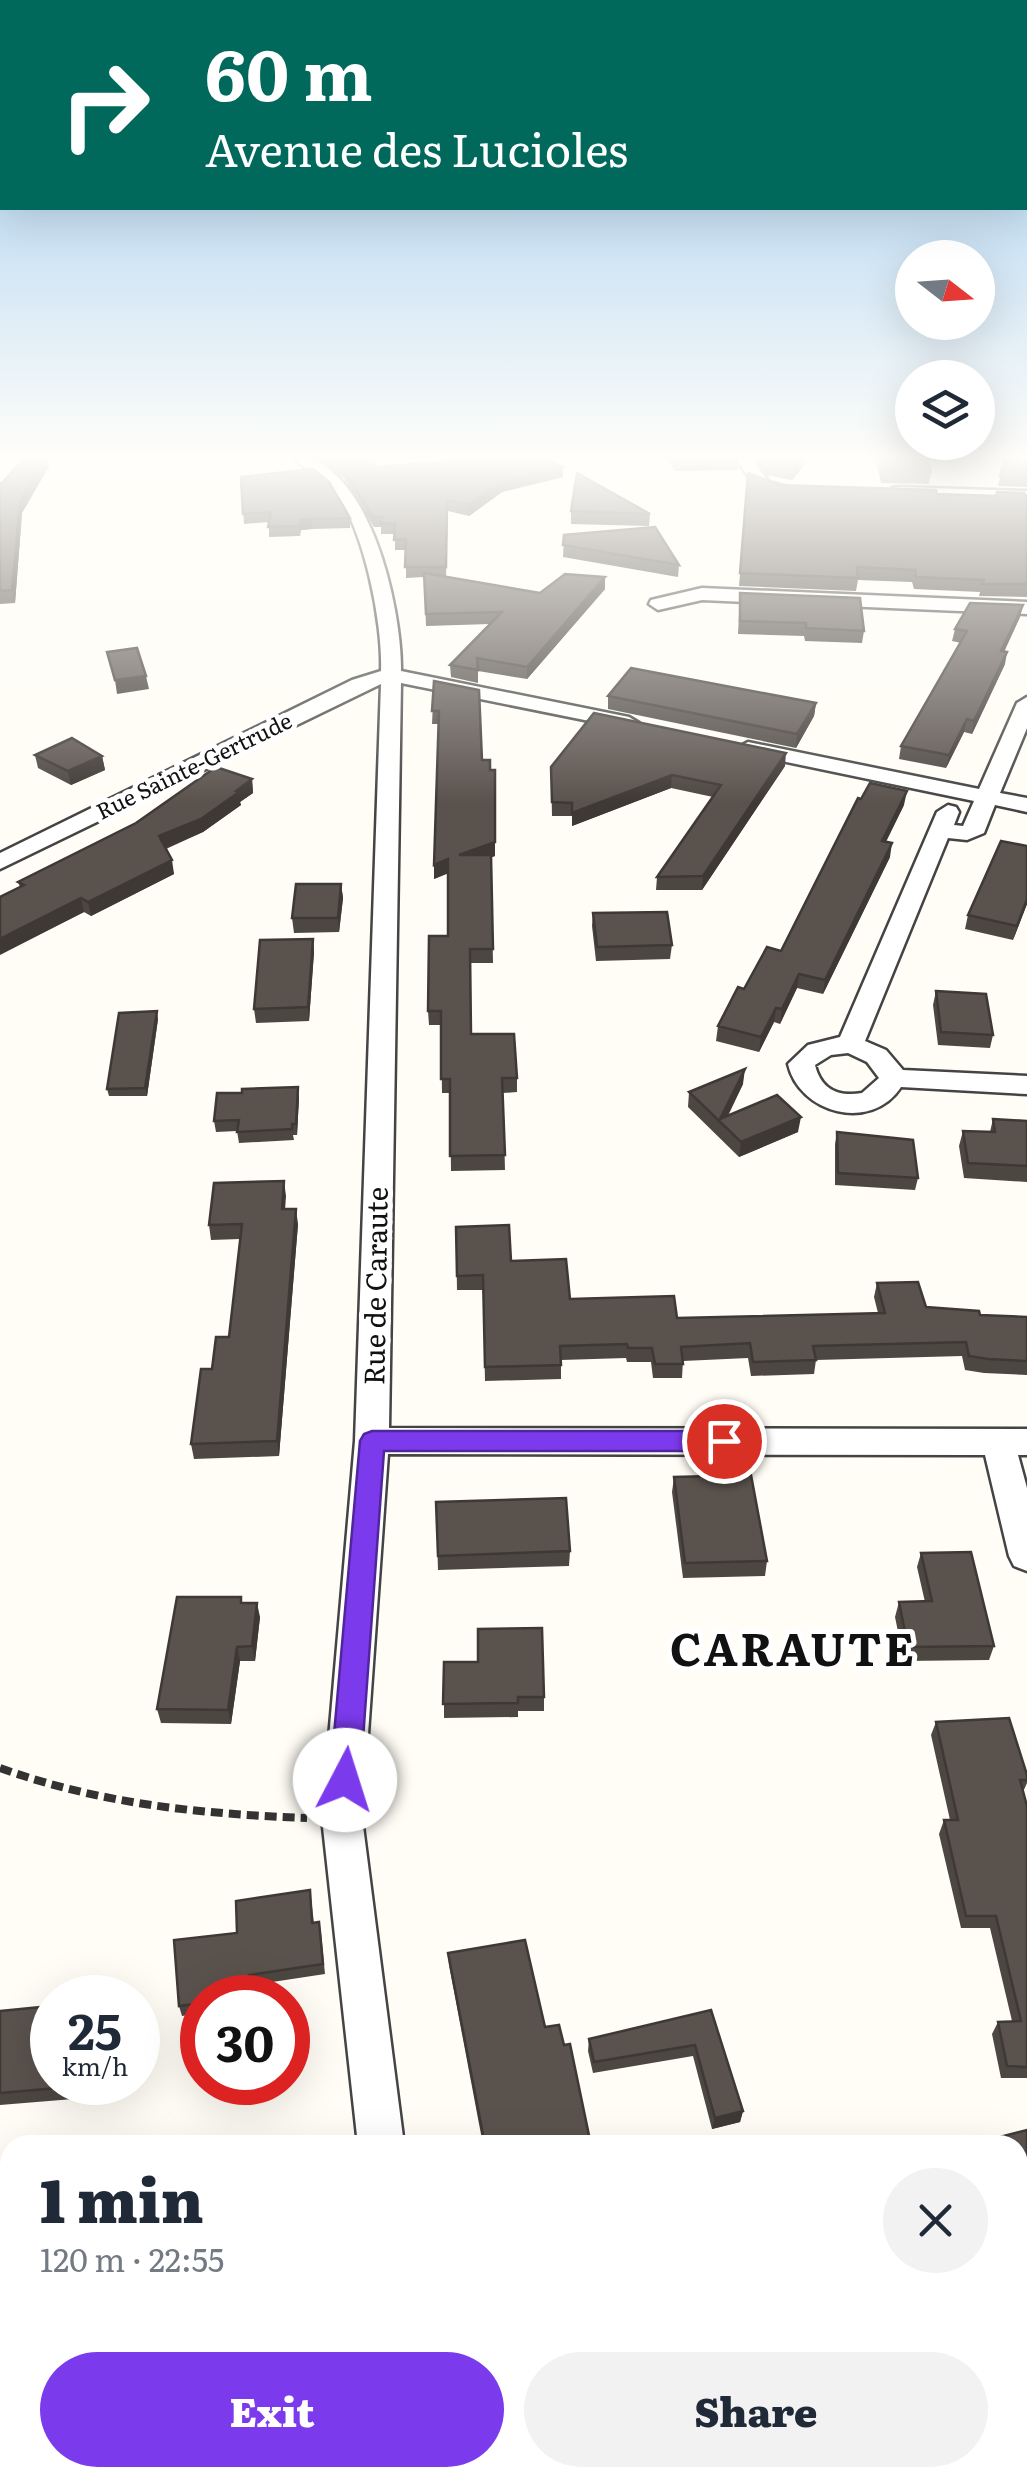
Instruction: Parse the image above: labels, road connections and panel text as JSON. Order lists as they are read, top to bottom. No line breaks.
{"streets":{"street":["Rue Sainte-Gertrude","Rue de Caraute"]},"crossings":[["Rue Sainte-Gertrude","Rue de Caraute"]],"districts":["CARAUTE"],"north":"right","page":{"turn":["60 m","Avenue des Lucioles"],"speed":"25 km/h","limit":"30","heading":["1 min","120 m · 22:55"],"buttons":["Exit","Share"]}}
